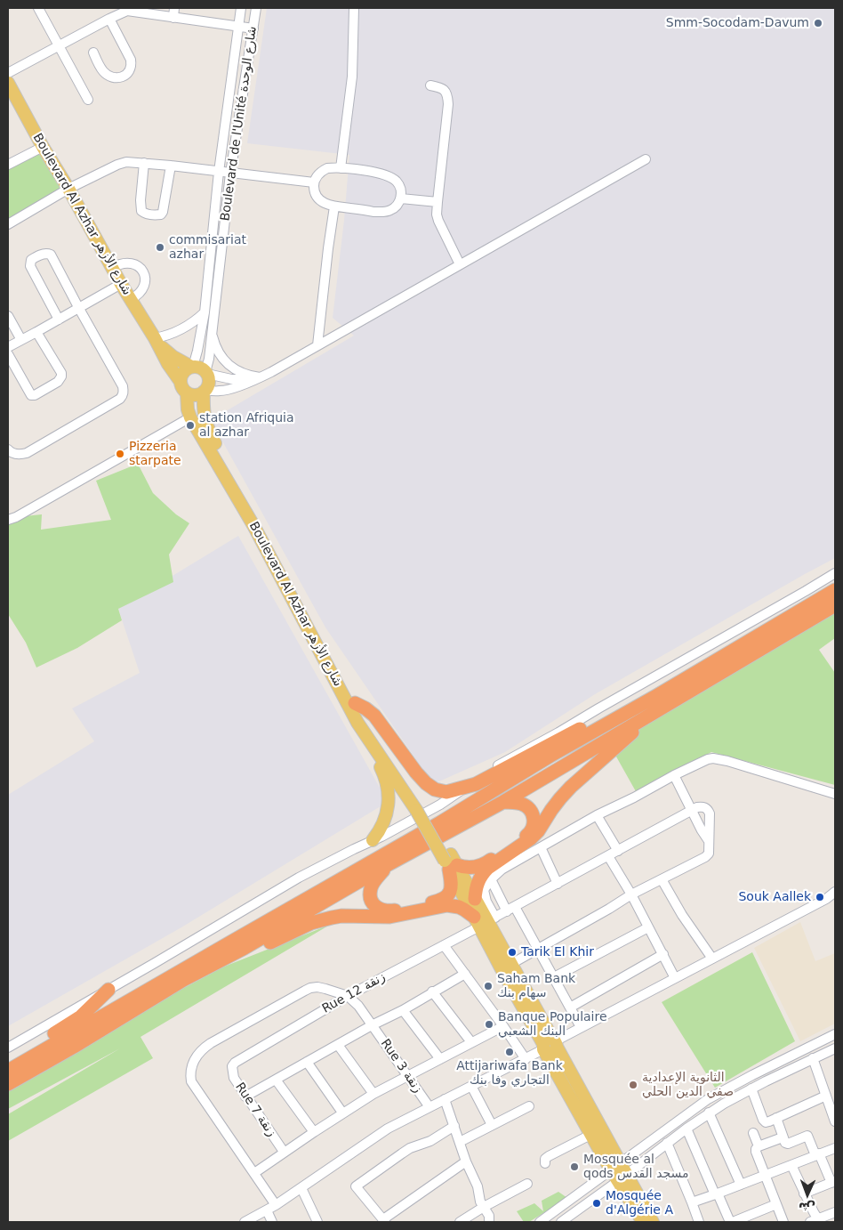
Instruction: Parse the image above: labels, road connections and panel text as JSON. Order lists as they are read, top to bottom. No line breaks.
{"streets":{"main road":["Boulevard Al Azhar شارع الأزهر"],"street":["Boulevard de l'Unité شارع الوحدة","Rue 12 زنقة","Rue 3 زنقة","Rue 7 زنقة"]},"crossings":[["Boulevard de l'Unité شارع الوحدة","Boulevard Al Azhar شارع الأزهر"],["Rue 12 زنقة","Rue 3 زنقة"],["Rue 12 زنقة","Rue 7 زنقة"]],"places":["Smm-Socodam-Davum","commisariat azhar","station Afriquia al azhar","Pizzeria starpate","Souk Aallek","Tarik El Khir","Saham Bank سهام بنك","Banque Populaire البنك الشعبي","Attijariwafa Bank التجاري وفا بنك","الثانوية الإعدادية صفي الدين الحلي","Mosquée al qods مسجد القدس","Mosquée d'Algérie A"],"north":"bottom"}
